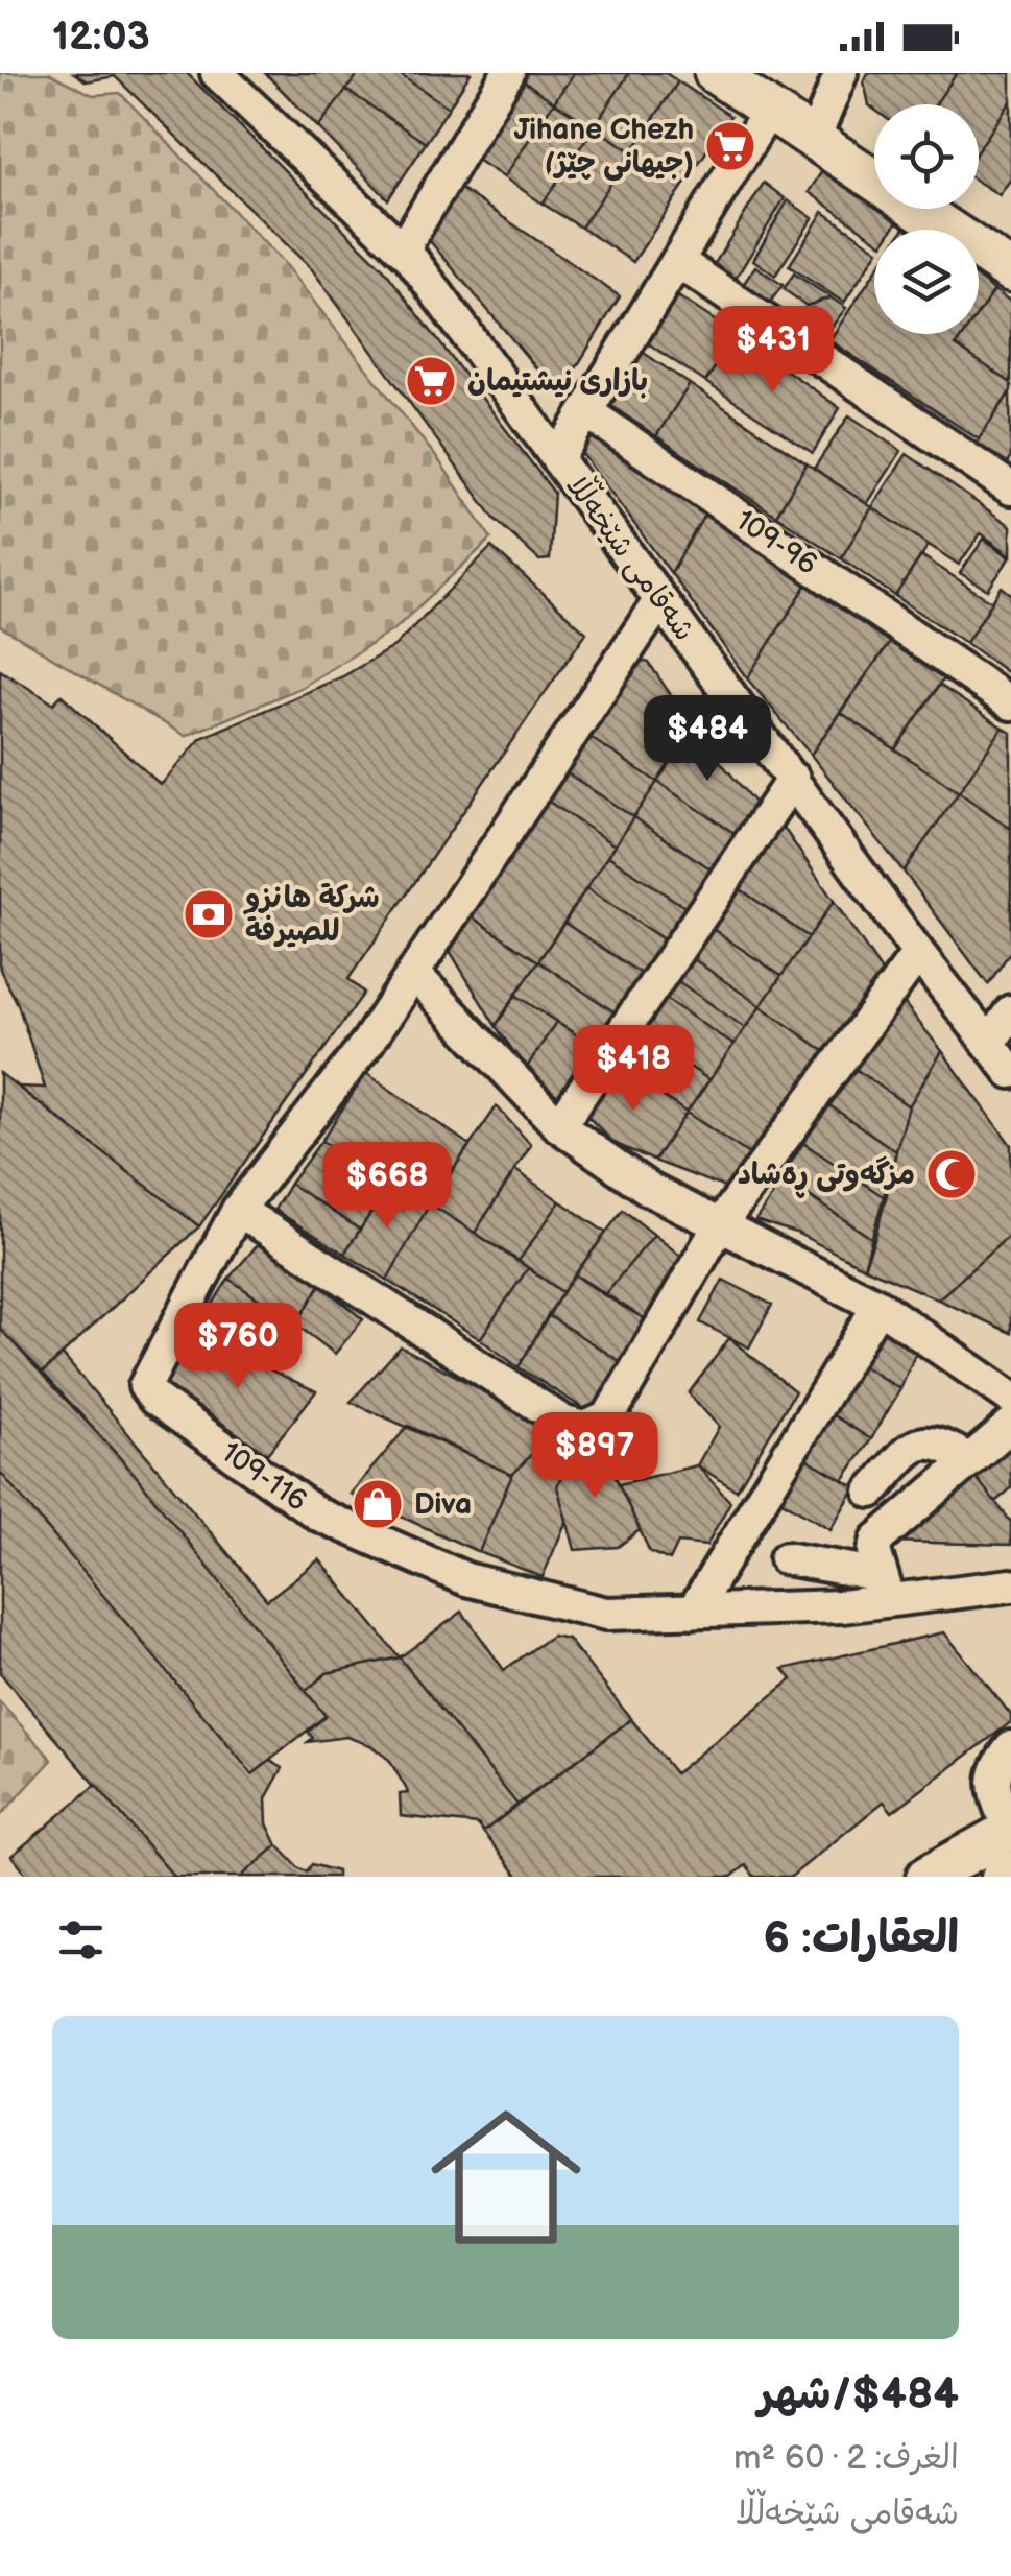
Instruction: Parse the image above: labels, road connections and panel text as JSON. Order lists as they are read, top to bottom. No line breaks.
{"streets":{"street":["109-96","شەقامی شێخەڵڵا","109-116"]},"crossings":[["شەقامی شێخەڵڵا","109-116"]],"places":{"supermarket":["Jihane Chezh (جیهانی چێژ)","بازاری نیشتیمان"],"bank":["شركة هانزو للصيرفة"],"mosque":["مزگەوتی ڕەشاد"],"shop":["Diva"]},"page":{"status":"12:03","price":["$431","$484","$418","$668","$760","$897"],"heading":"العقارات: 6","list":[{"name":"$484/شهر","note":"الغرف: 2 · 60 m² · شەقامی شێخەڵڵا"}]}}
